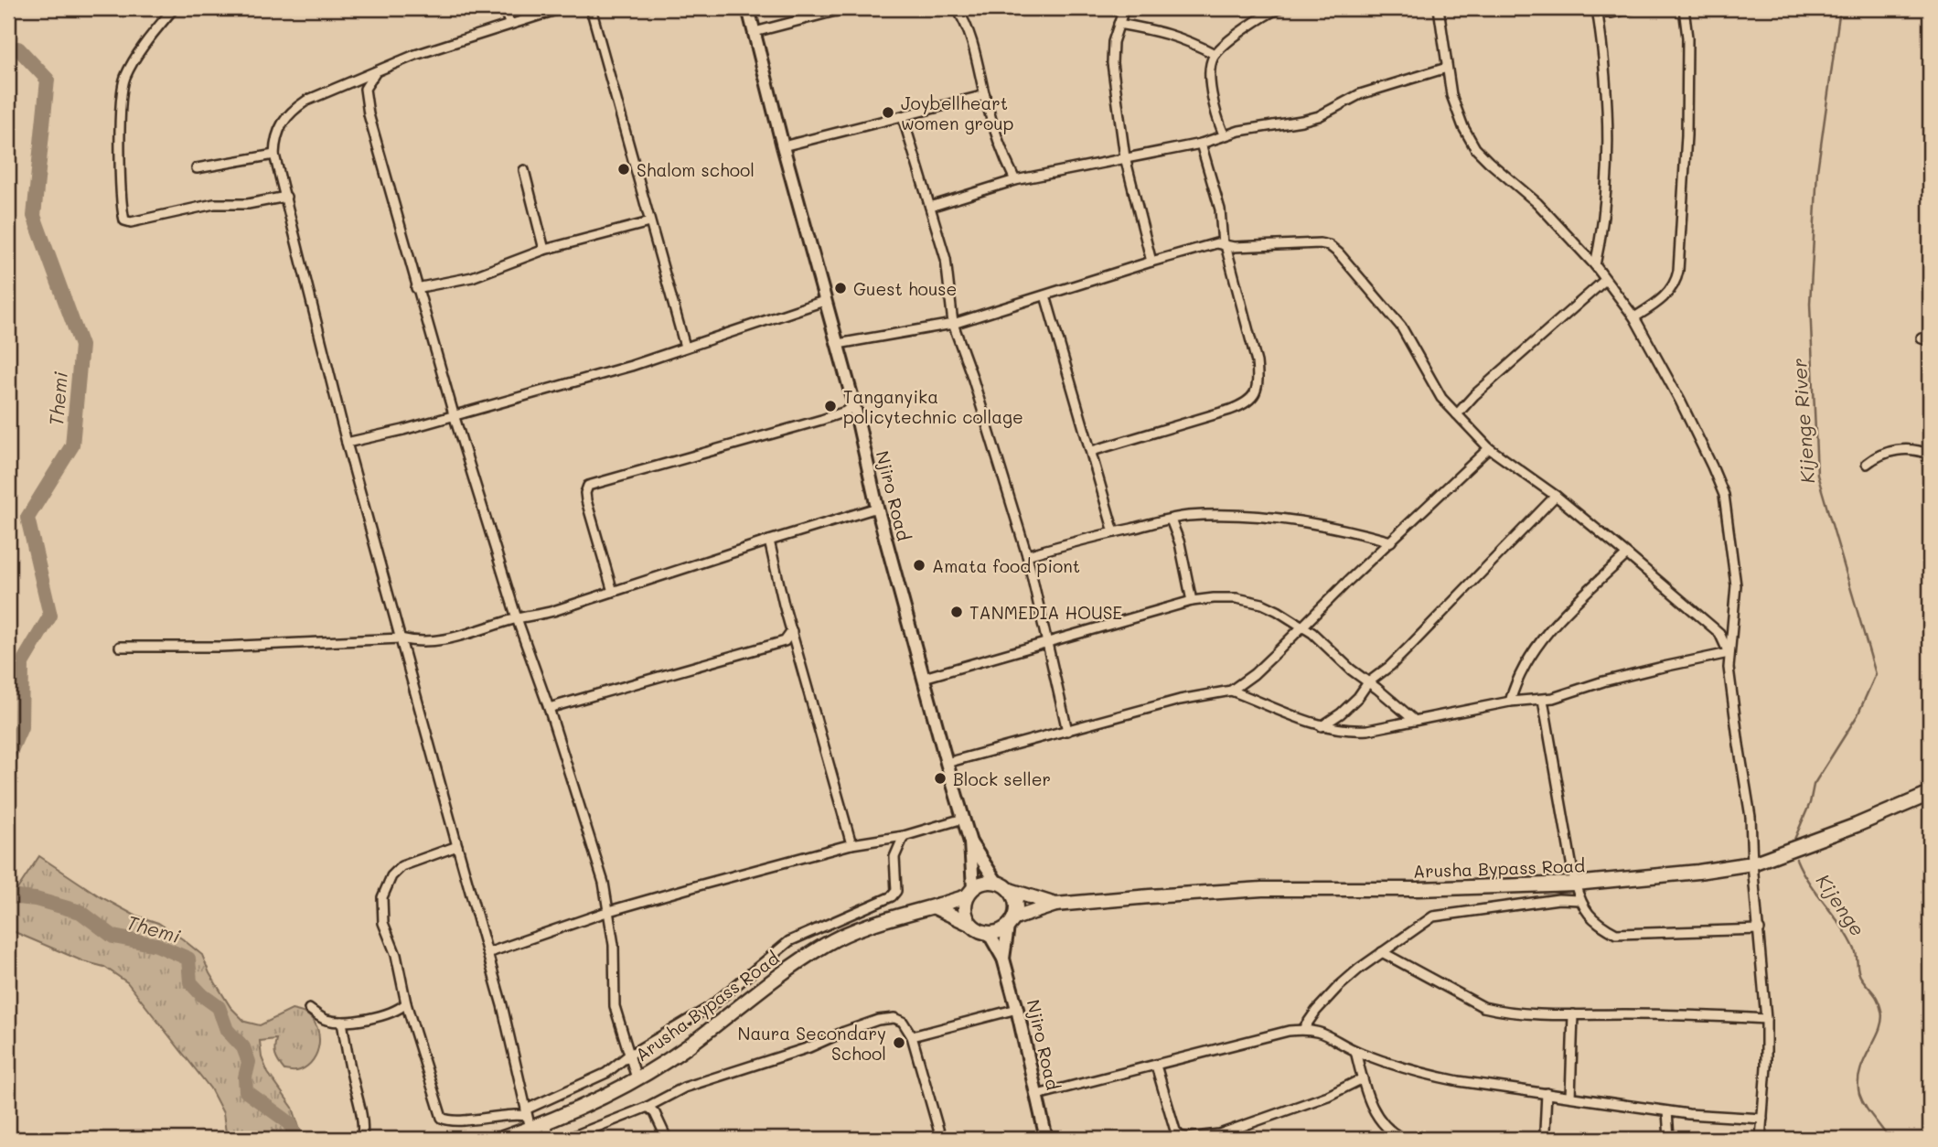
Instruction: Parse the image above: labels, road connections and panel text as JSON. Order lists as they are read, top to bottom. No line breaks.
{"streets":{"main road":["Arusha Bypass Road"],"street":["Njiro Road"]},"crossings":[["Njiro Road","Arusha Bypass Road"]],"water":["Themi","Kijenge River","Kijenge"],"places":["Joybellheart women group","Shalom school","Guest house","Tanganyika policytechnic collage","Amata food piont","TANMEDIA HOUSE","Block seller","Naura Secondary School"]}
